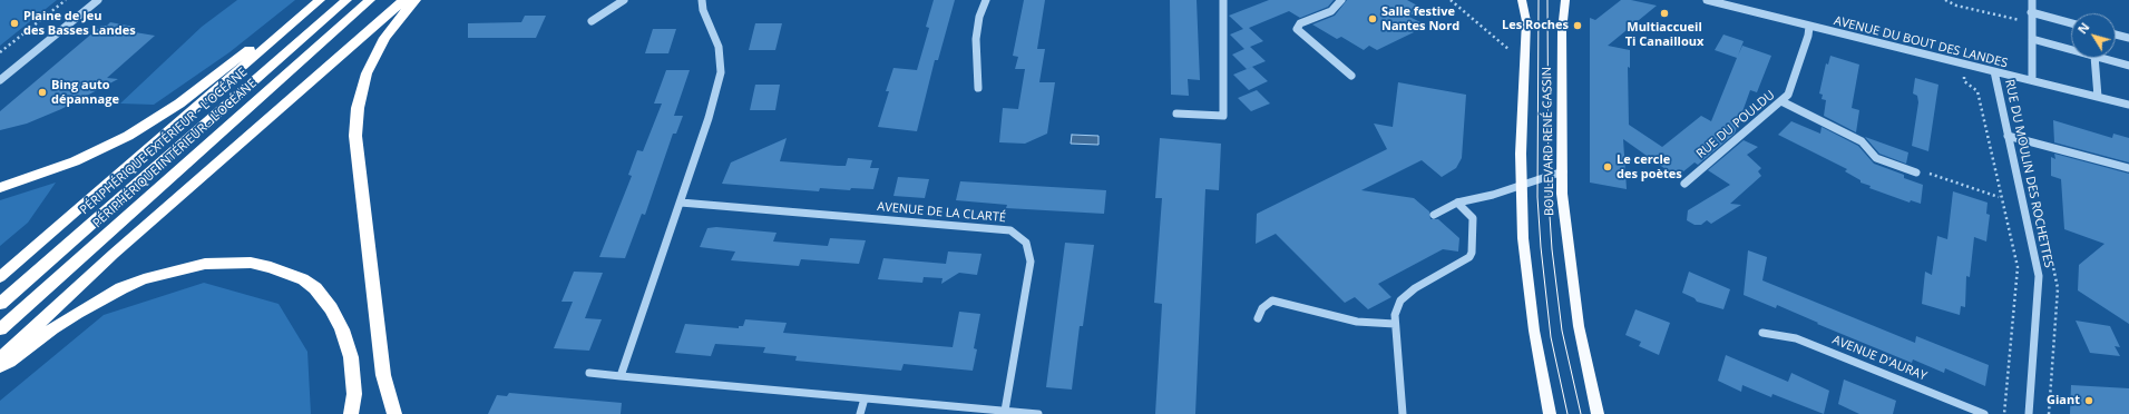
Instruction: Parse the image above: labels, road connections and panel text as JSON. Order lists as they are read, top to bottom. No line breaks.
{"streets":{"highway":["PÉRIPHÉRIQUE EXTÉRIEUR - L’OCÉANE","PÉRIPHÉRIQUE INTÉRIEUR - L’OCÉANE"],"main road":["BOULEVARD RENÉ CASSIN"],"street":["AVENUE DU BOUT DES LANDES","RUE DU POULDU","RUE DU MOULIN DES ROCHETTES","AVENUE DE LA CLARTÉ","AVENUE D'AURAY"]},"crossings":[["AVENUE DU BOUT DES LANDES","RUE DU POULDU"],["AVENUE DU BOUT DES LANDES","RUE DU MOULIN DES ROCHETTES"]],"places":["Multiaccueil Ti Canailloux","Salle festive Nantes Nord","Plaine de Jeu des Basses Landes","Les Roches","Bing auto dépannage","Le cercle des poètes","Giant"],"north":"top left"}
